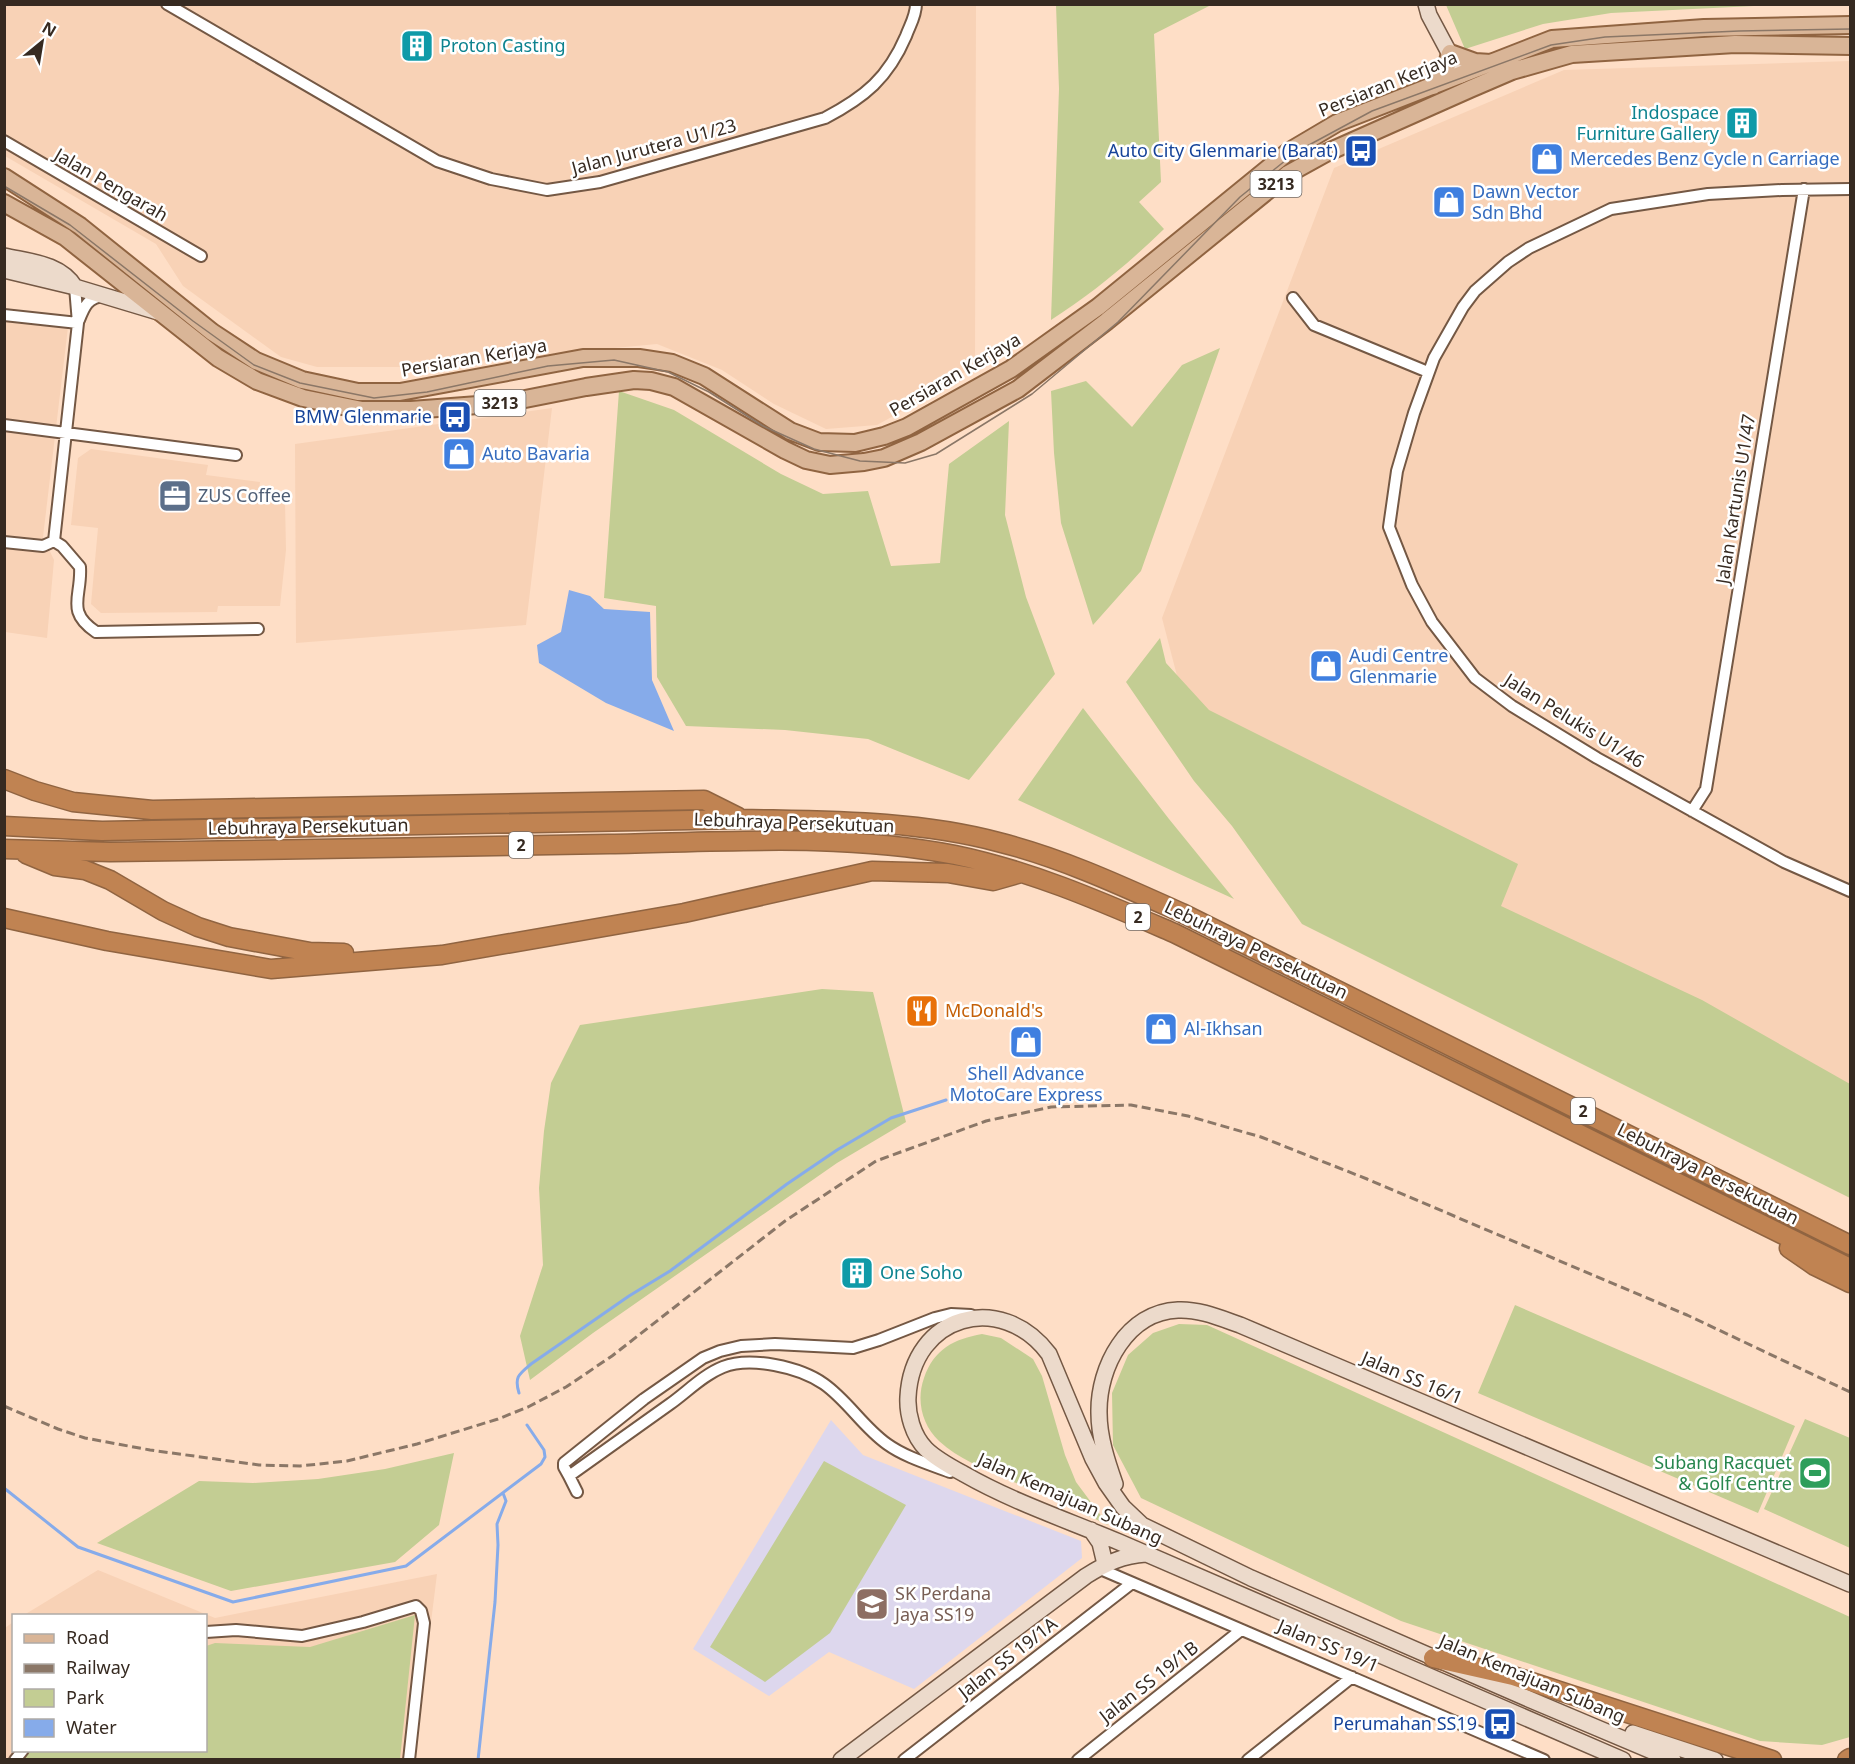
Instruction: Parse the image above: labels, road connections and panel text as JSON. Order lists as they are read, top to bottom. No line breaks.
{"streets":{"highway":["Lebuhraya Persekutuan","2"],"main road":["Persiaran Kerjaya","3213","Jalan SS 16/1","Jalan Kemajuan Subang"],"street":["Jalan Jurutera U1/23","Jalan Pengarah","Jalan Kartunis U1/47","Jalan Pelukis U1/46","Jalan SS 19/1","Jalan SS 19/1A","Jalan SS 19/1B"]},"crossings":[["Jalan Kartunis U1/47","Jalan Pelukis U1/46"],["Jalan SS 16/1","Jalan Kemajuan Subang"],["Jalan SS 19/1","Jalan SS 19/1A"],["Jalan SS 19/1","Jalan SS 19/1B"]],"places":{"building":["Proton Casting","Indospace Furniture Gallery","One Soho"],"bus stop":["Auto City Glenmarie (Barat)","BMW Glenmarie","Perumahan SS19"],"shop":["Mercedes Benz Cycle n Carriage","Dawn Vector Sdn Bhd","Auto Bavaria","Audi Centre Glenmarie","Al-Ikhsan","Shell Advance MotoCare Express"],"office":["ZUS Coffee"],"restaurant":["McDonald's"],"sports":["Subang Racquet & Golf Centre"],"school or university":["SK Perdana Jaya SS19"]},"legend":["Road","Railway","Park","Water"],"north":"top right"}
